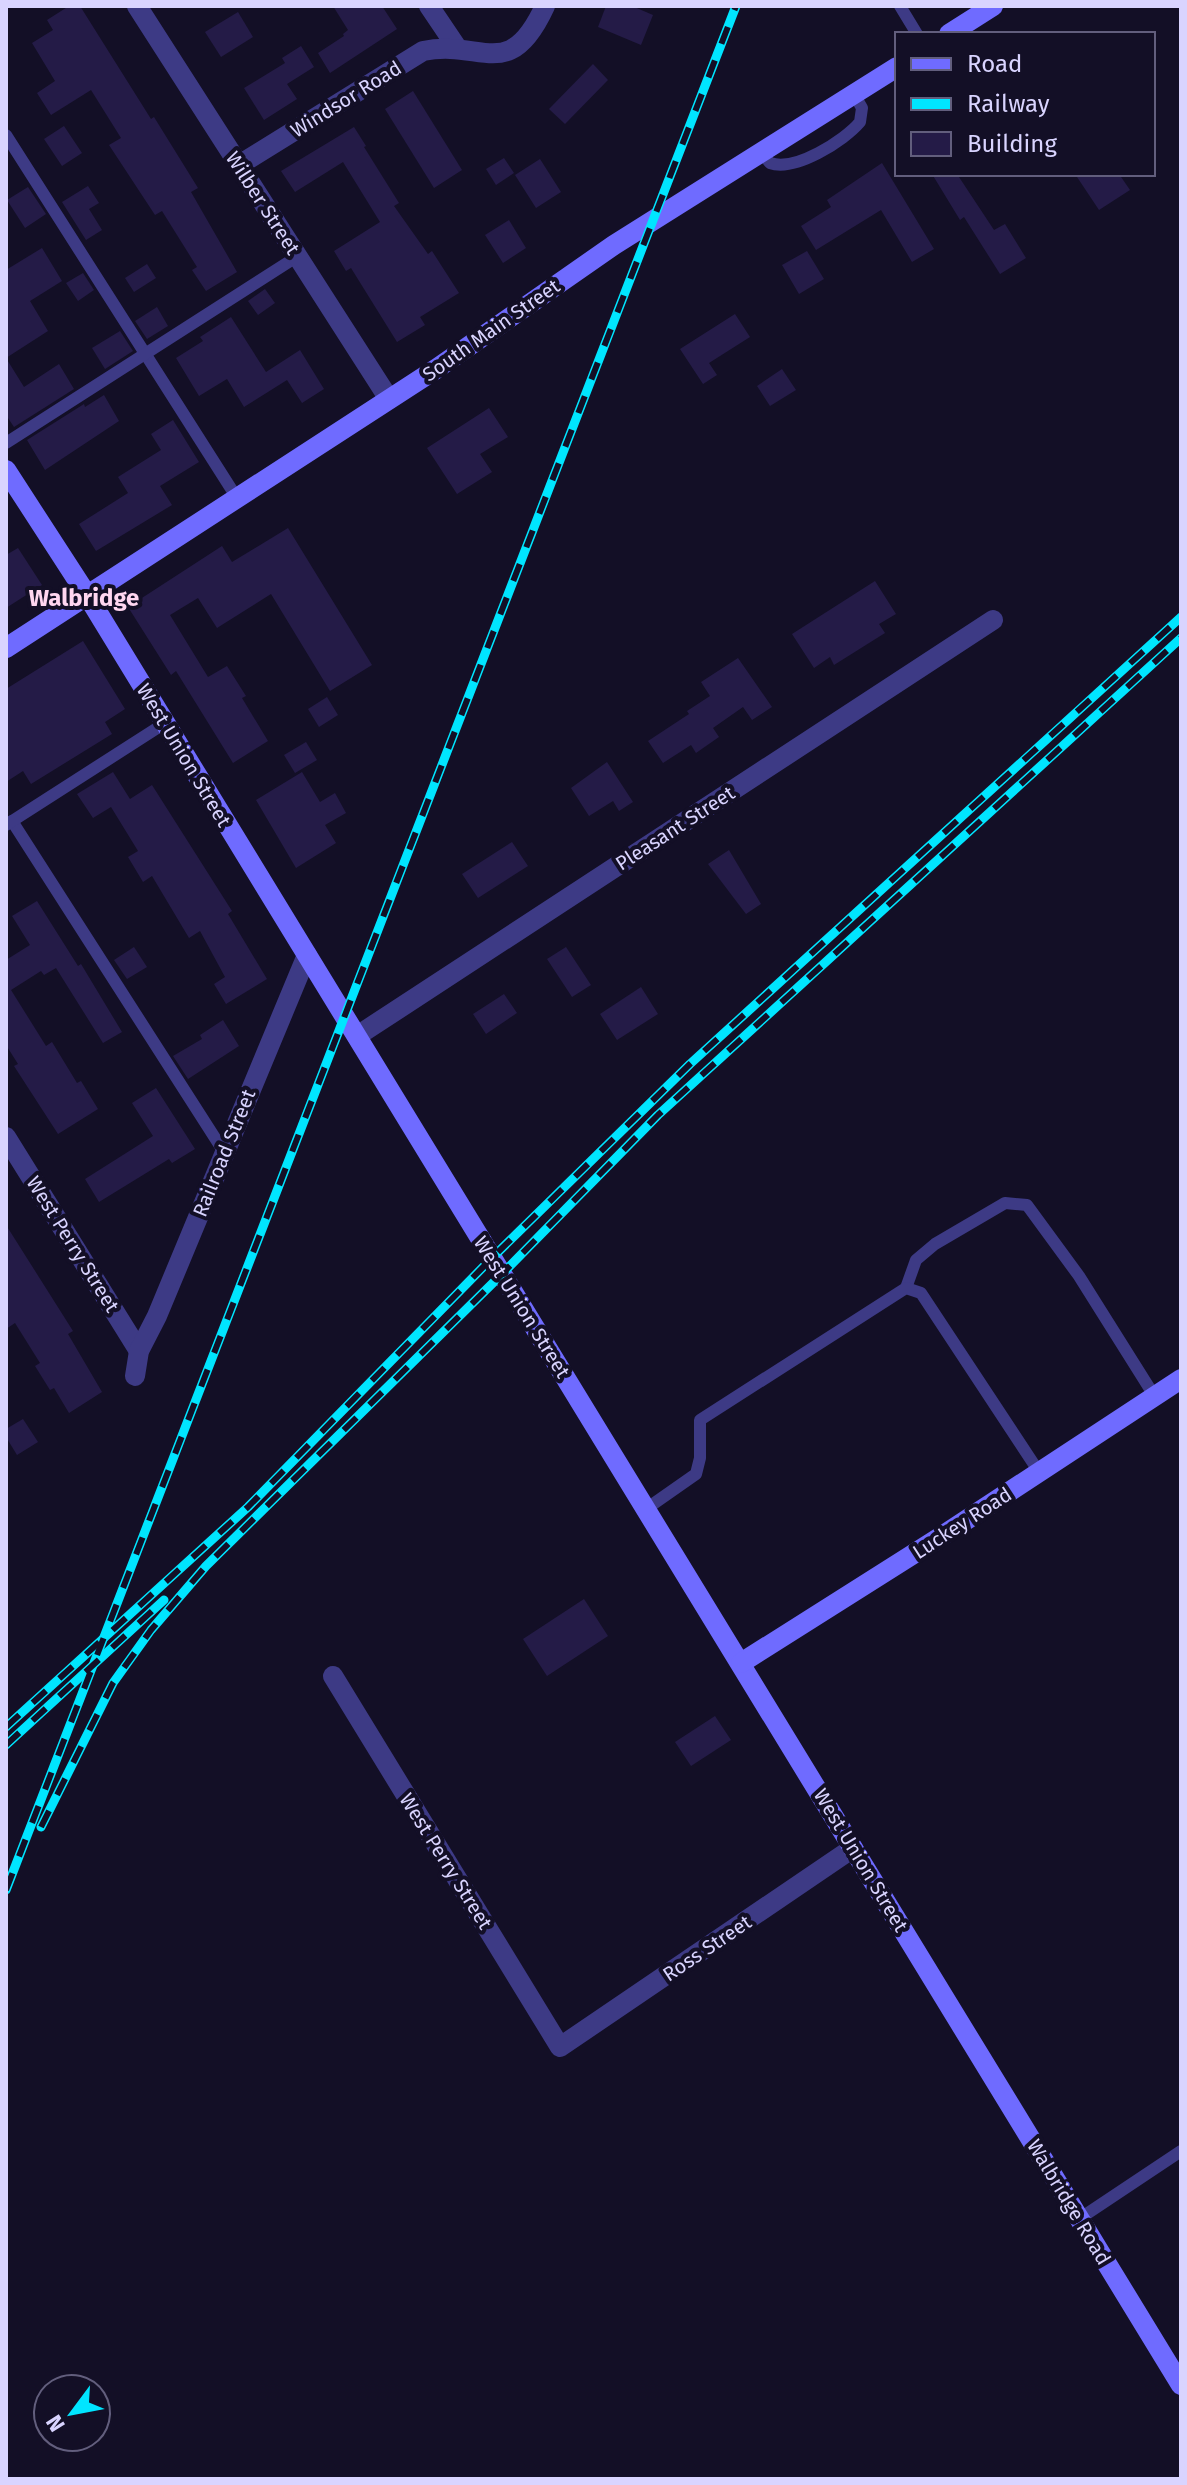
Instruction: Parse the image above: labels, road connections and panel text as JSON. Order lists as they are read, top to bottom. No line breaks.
{"streets":{"street":["Windsor Road","Wilber Street","South Main Street","West Union Street","Pleasant Street","Railroad Street","West Perry Street","Luckey Road","Ross Street","Walbridge Road"]},"crossings":[["Windsor Road","Wilber Street"],["Wilber Street","South Main Street"],["South Main Street","West Union Street"],["West Union Street","Pleasant Street"],["West Union Street","Railroad Street"],["West Union Street","Luckey Road"],["West Union Street","Ross Street"],["West Union Street","Walbridge Road"],["Railroad Street","West Perry Street"],["West Perry Street","Ross Street"]],"districts":["Walbridge"],"legend":["Road","Railway","Building"],"north":"bottom left"}
